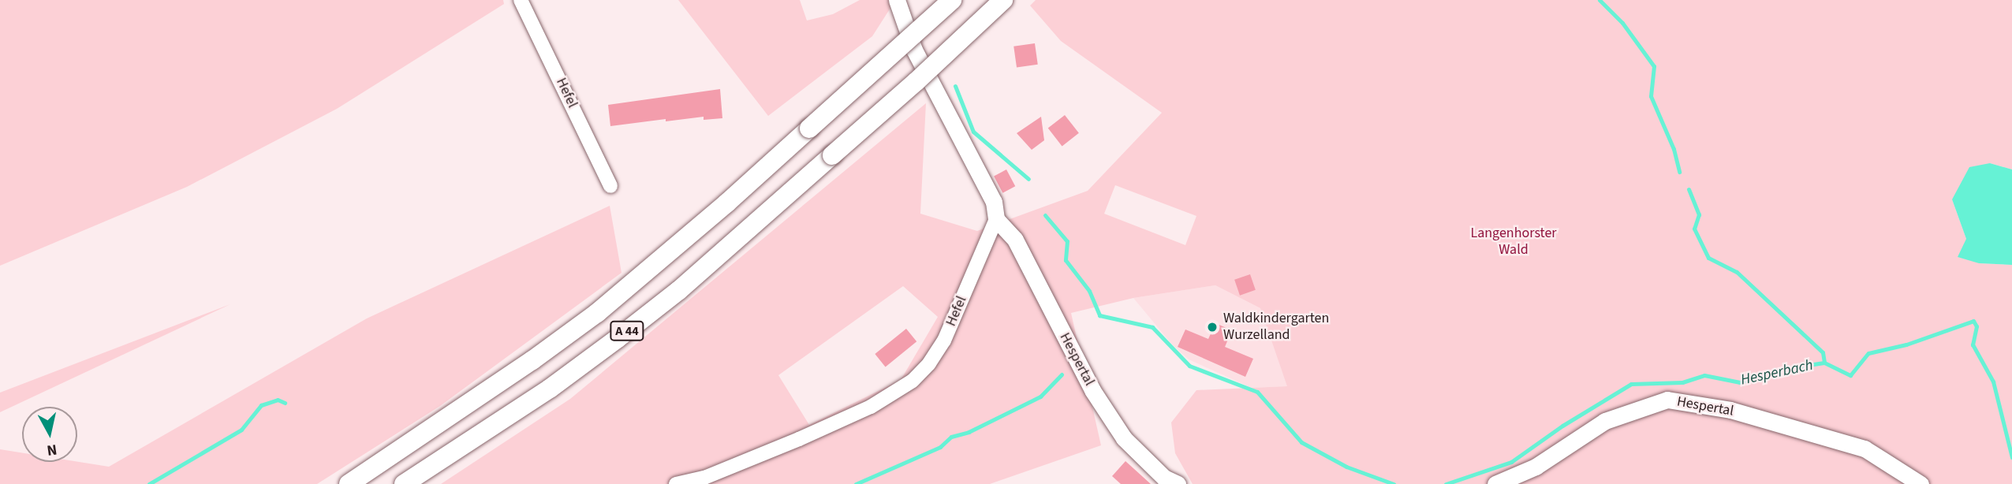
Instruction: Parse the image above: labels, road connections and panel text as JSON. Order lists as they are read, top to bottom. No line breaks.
{"streets":{"highway":["A 44"],"main road":["Hespertal"],"street":["Hefel"]},"crossings":[["Hefel","Hespertal"]],"water":["Hesperbach"],"parks":["Langenhorster Wald"],"places":["Waldkindergarten Wurzelland"],"north":"bottom"}
